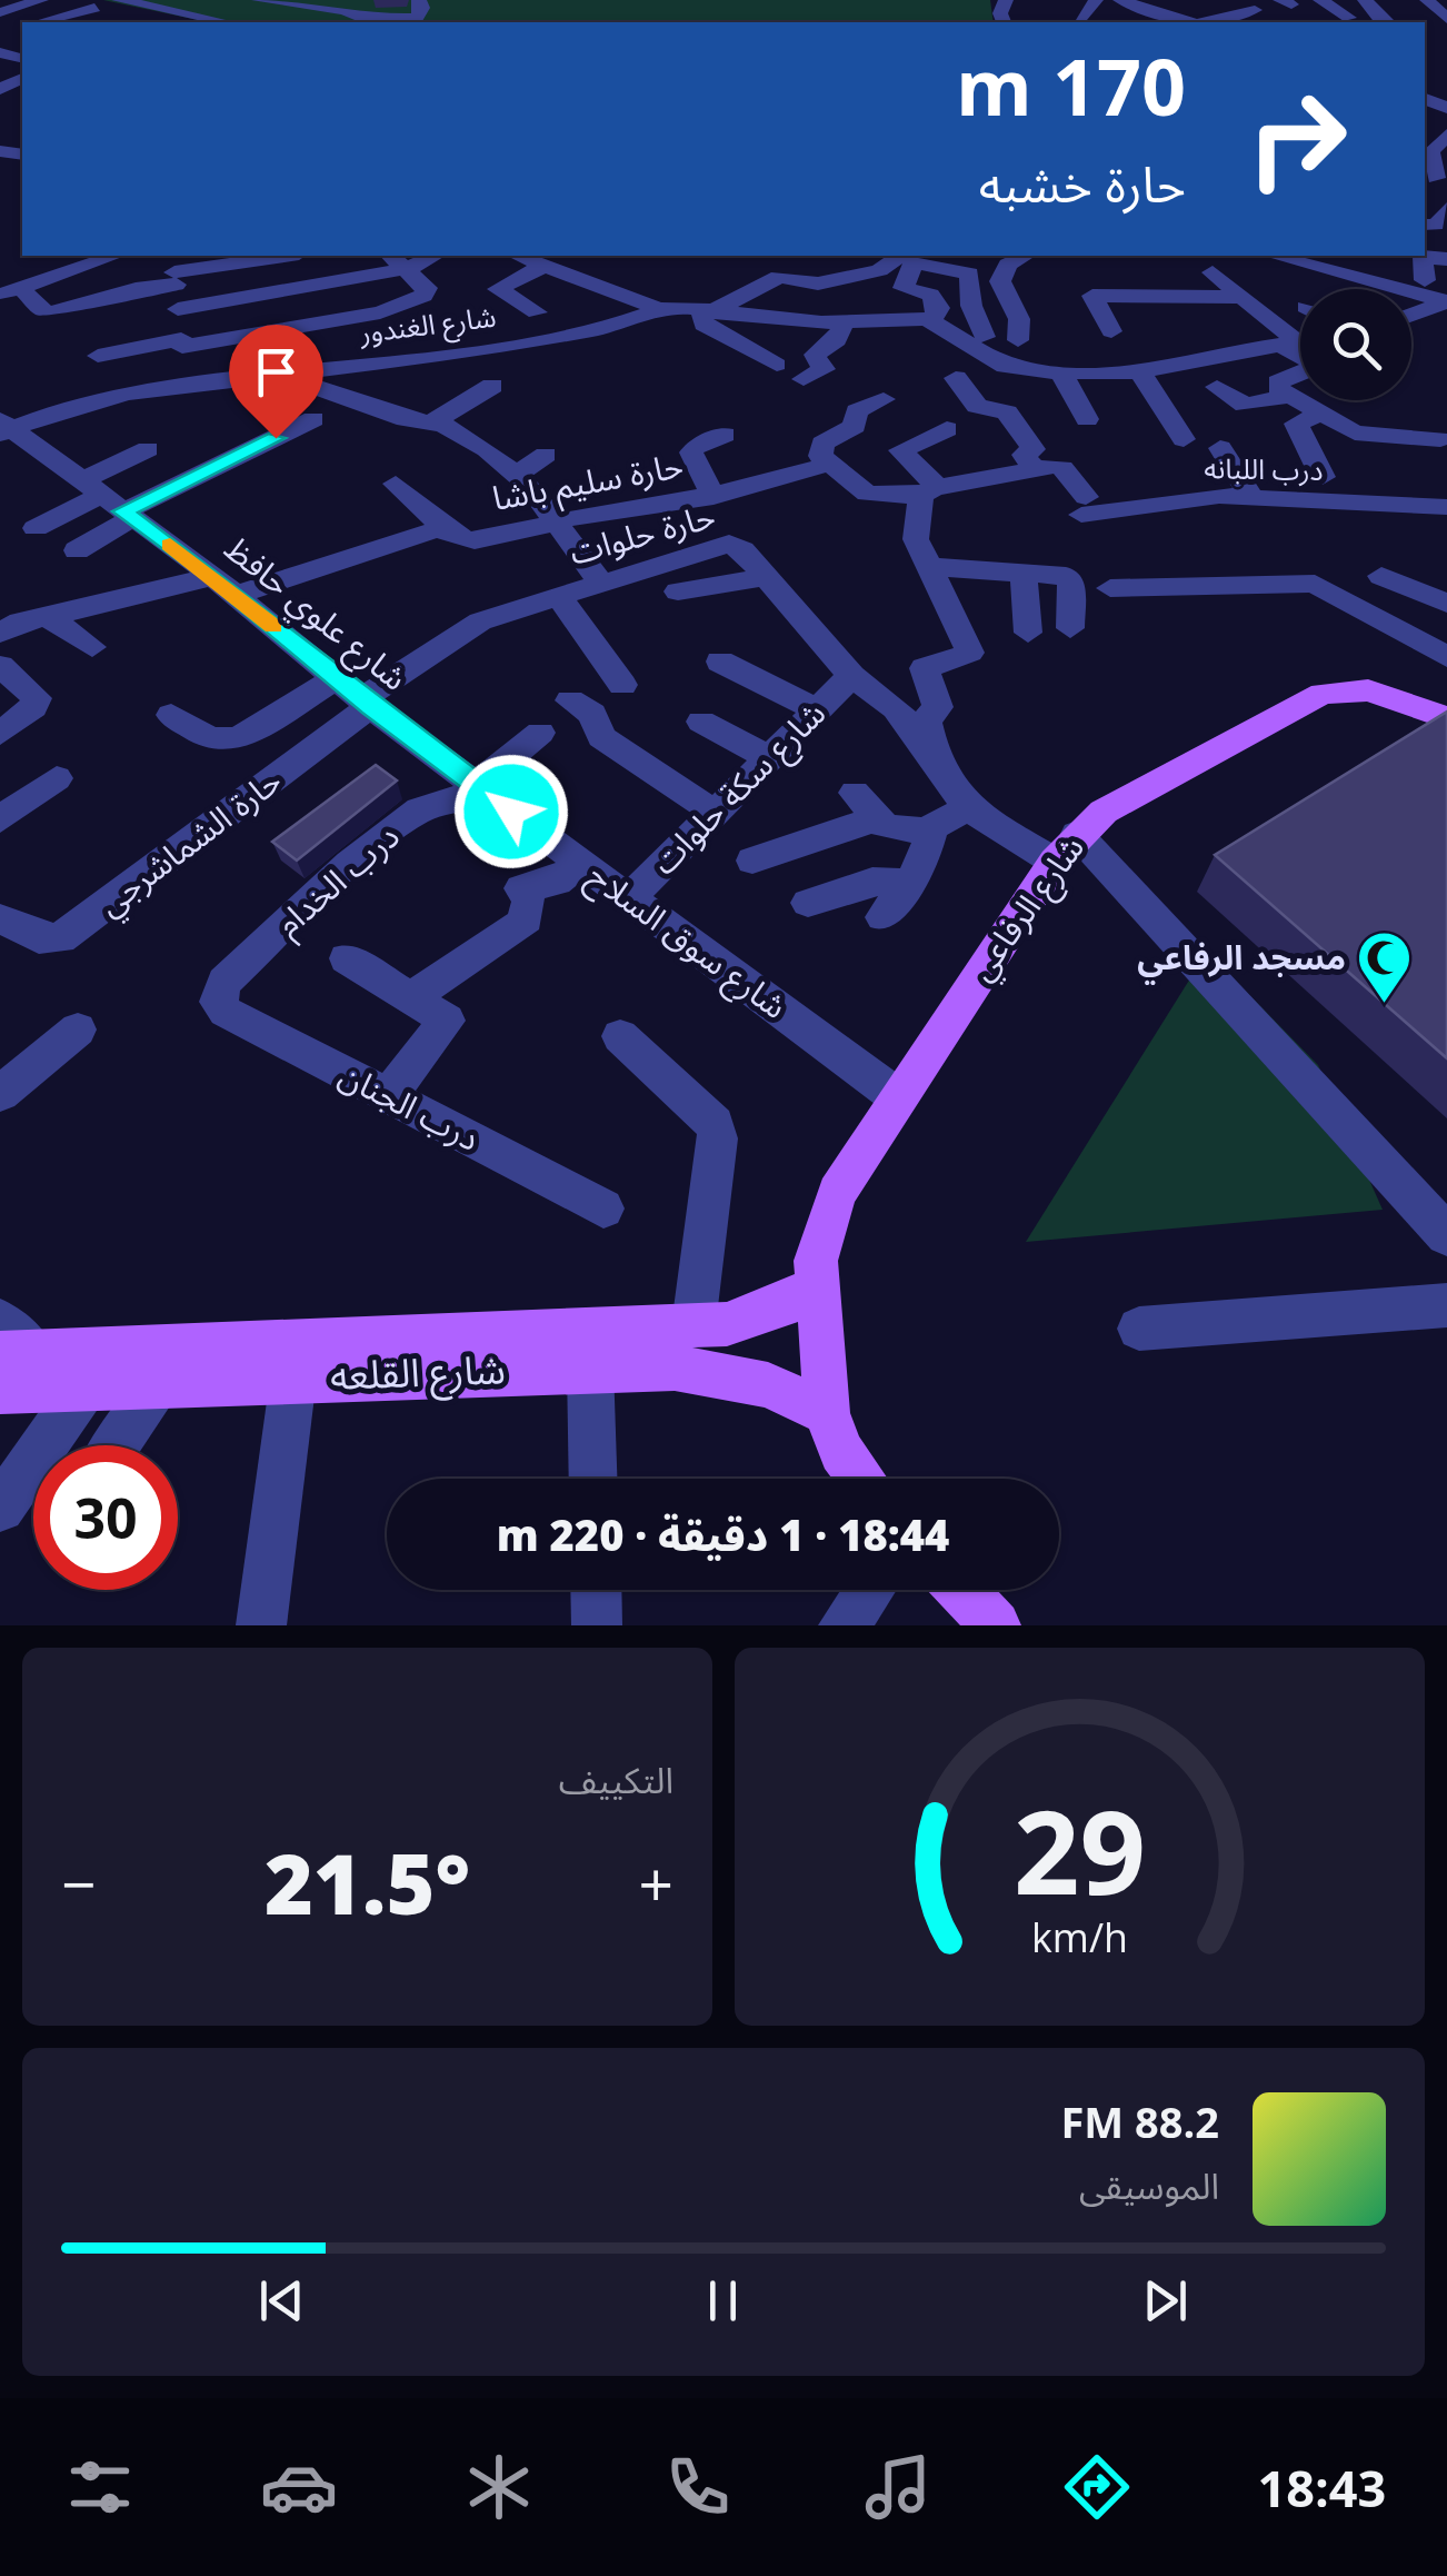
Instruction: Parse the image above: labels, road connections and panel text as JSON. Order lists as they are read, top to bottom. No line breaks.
{"streets":{"main road":["شارع الرفاعي","شارع القلعه"],"street":["شارع الغندور","درب اللبانه","حارة سليم باشا","حارة حلوات","شارع علوي حافظ","شارع سكة حلوات","حارة الشماشرجي","درب الخدام","شارع سوق السلاح","درب الجنان"]},"crossings":[["شارع الغندور","شارع علوي حافظ"],["حارة سليم باشا","شارع علوي حافظ"],["حارة حلوات","شارع علوي حافظ"],["حارة حلوات","شارع سكة حلوات"],["حارة حلوات","حارة الشماشرجي"],["شارع علوي حافظ","حارة الشماشرجي"],["شارع علوي حافظ","درب الخدام"],["شارع علوي حافظ","شارع سوق السلاح"],["شارع سكة حلوات","شارع سوق السلاح"],["درب الخدام","شارع سوق السلاح"],["درب الخدام","درب الجنان"],["شارع الرفاعي","شارع سوق السلاح"],["شارع الرفاعي","شارع القلعه"]],"places":{"mosque":["مسجد الرفاعي"]},"page":{"turn":["170 m","حارة خشبه"],"limit":"30","trip":"18:44 · 1 دقيقة · 220 m","tile":"التكييف","heat":["−","21.5°","+"],"song":["88.2 FM","الموسيقى"],"tabs":"18:43","gauge":["29","km/h"]}}
